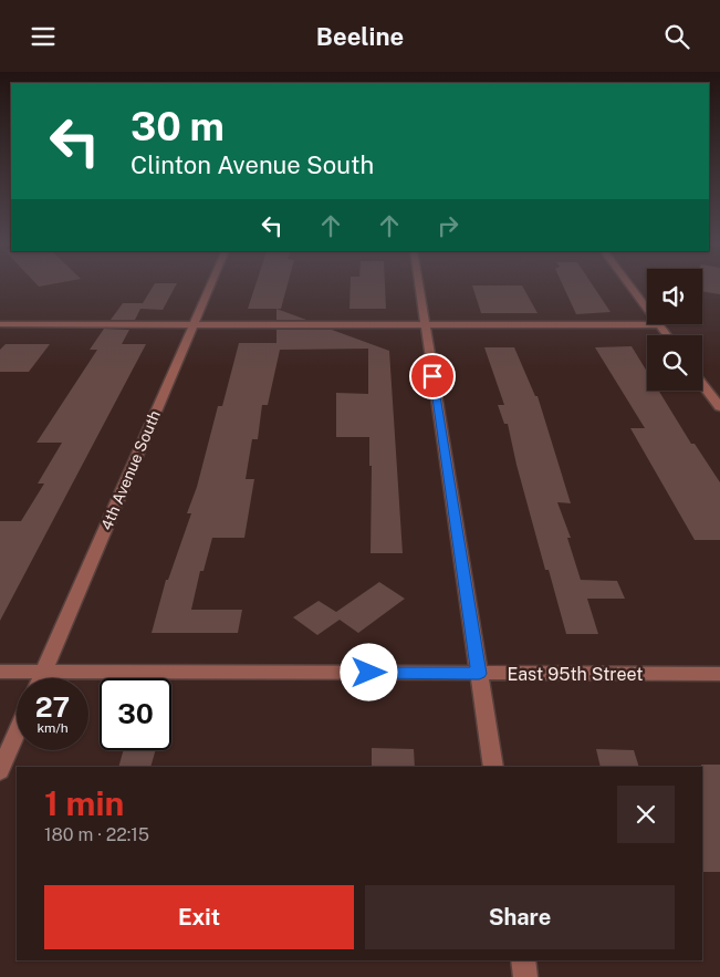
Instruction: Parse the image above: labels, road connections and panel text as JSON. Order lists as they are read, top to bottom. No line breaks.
{"streets":{"street":["4th Avenue South","East 95th Street"]},"crossings":[["4th Avenue South","East 95th Street"]],"page":{"header":"Beeline","turn":["30 m","Clinton Avenue South"],"speed":"27 km/h","limit":"30","heading":["1 min","180 m · 22:15"],"buttons":["Exit","Share"]}}
